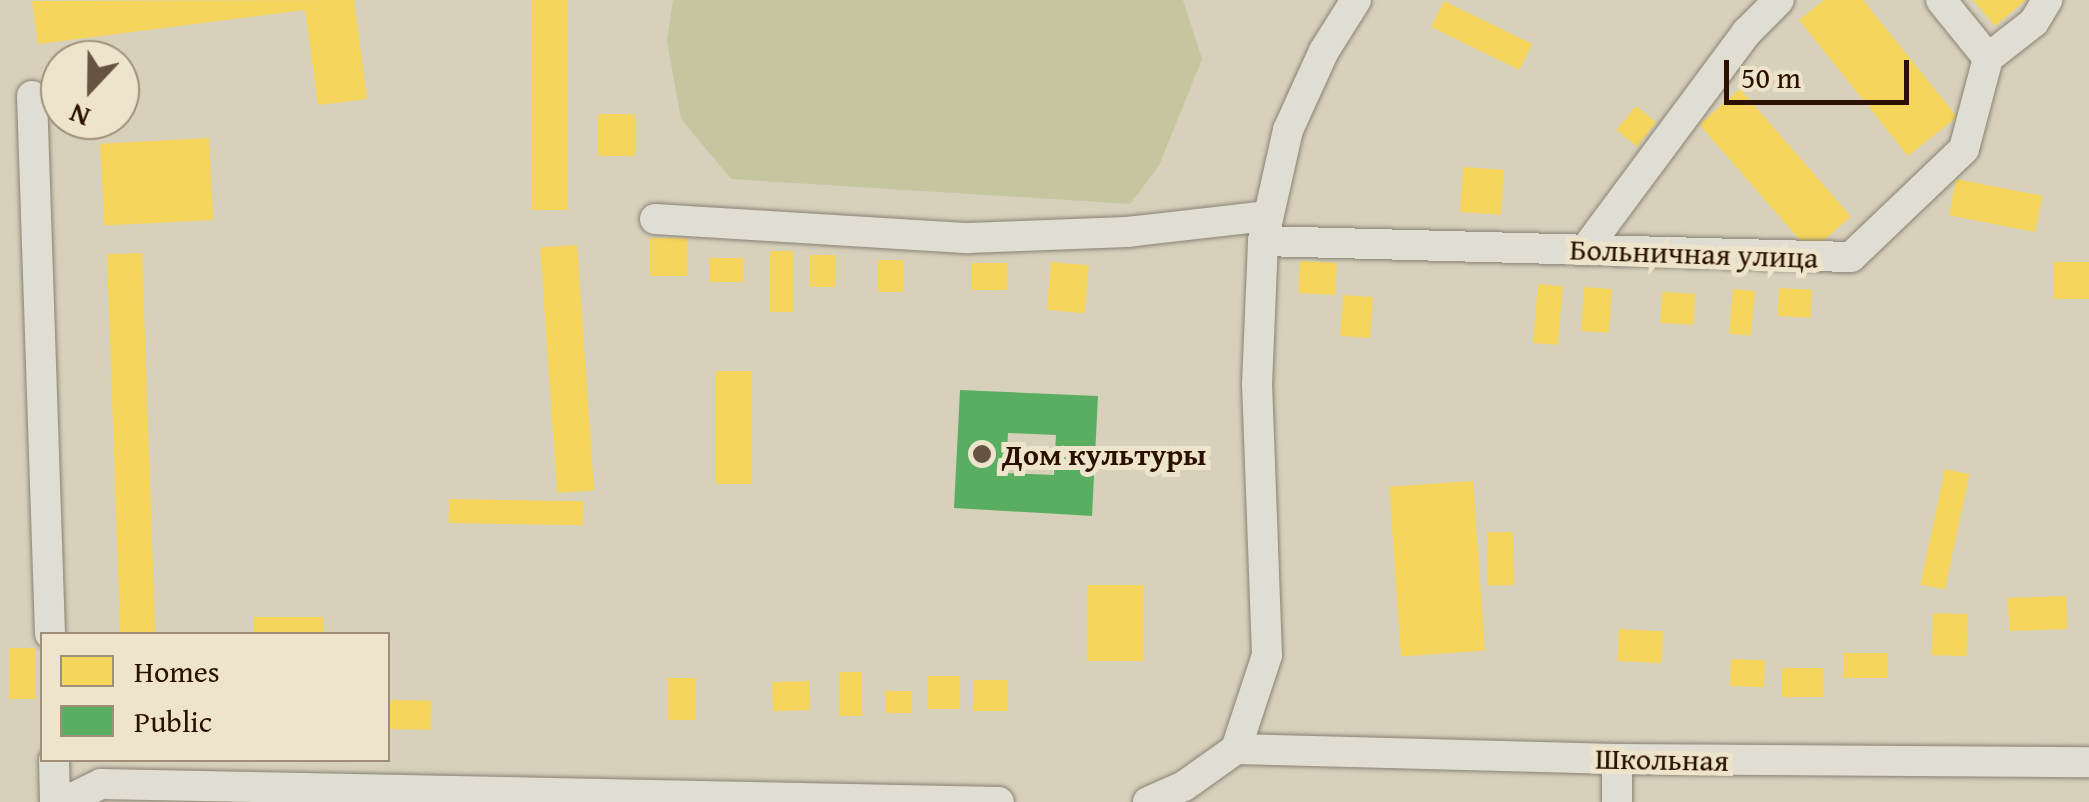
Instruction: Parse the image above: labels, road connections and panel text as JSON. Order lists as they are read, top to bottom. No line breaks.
{"streets":{"street":["Больничная улица","Школьная"]},"places":["Дом культуры"],"legend":["Homes","Public"],"scale_bar":"50 m","north":"bottom"}
